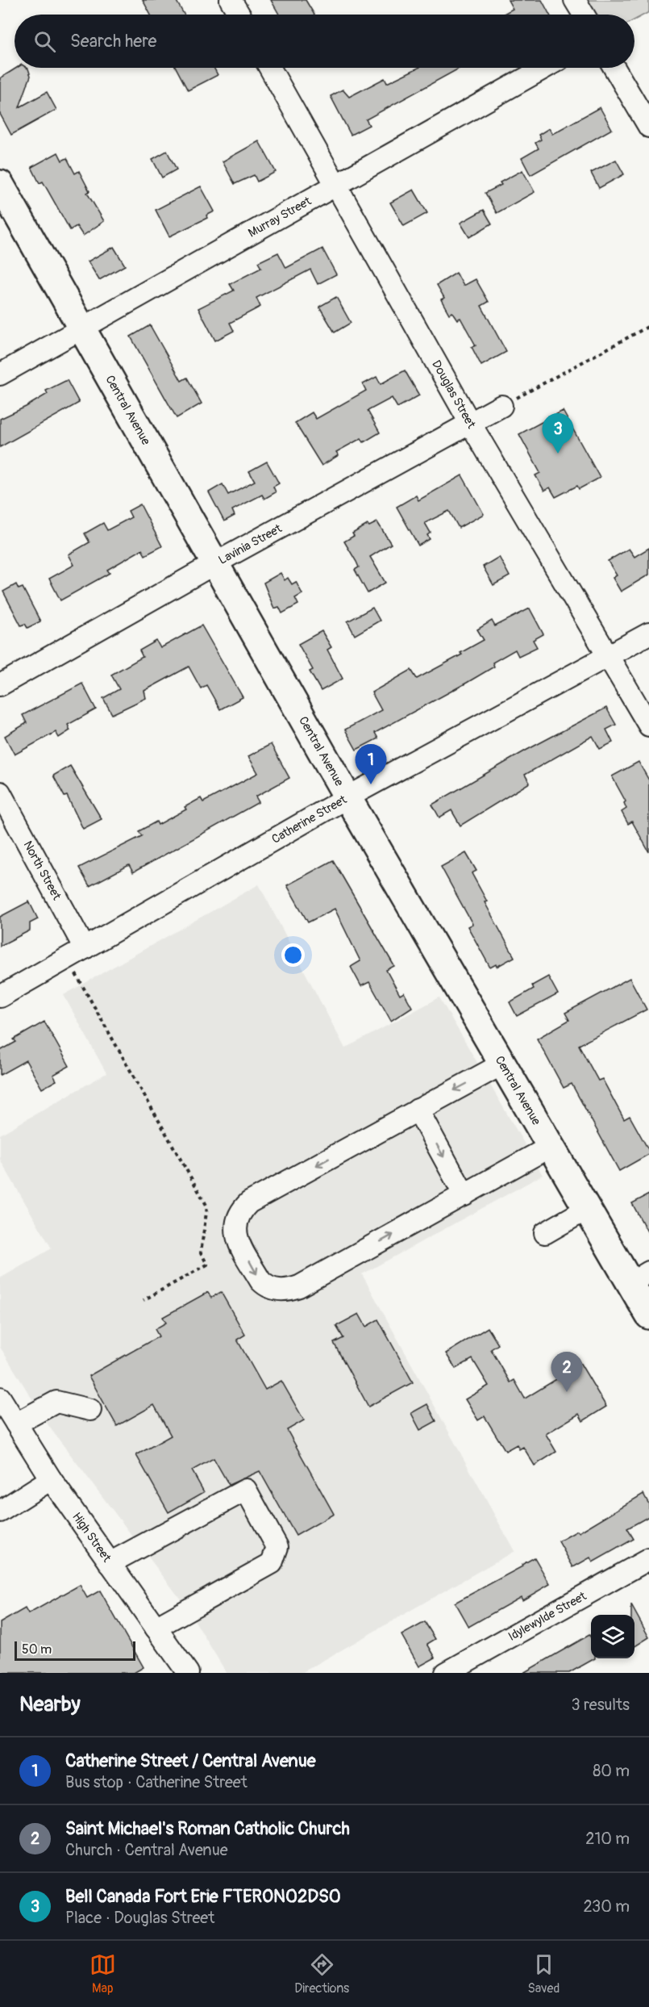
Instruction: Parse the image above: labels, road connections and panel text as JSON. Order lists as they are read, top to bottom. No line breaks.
{"streets":{"main road":["Central Avenue"],"street":["Murray Street","Douglas Street","Lavinia Street","Catherine Street","North Street","High Street","Idylewylde Street"]},"crossings":[["Murray Street","Douglas Street"],["Murray Street","Central Avenue"],["Douglas Street","Lavinia Street"],["Douglas Street","Catherine Street"],["Central Avenue","Lavinia Street"],["Central Avenue","Catherine Street"],["Catherine Street","North Street"]],"scale_bar":"50 m","page":{"search":"Search here","pins":["3","1","2"],"scale":"50 m","heading":["Nearby","3 results"],"list":[{"mark":"1","name":"Catherine Street / Central Avenue","note":"Bus stop · Catherine Street","value":"80 m"},{"mark":"2","name":"Saint Michael's Roman Catholic Church","note":"Church · Central Avenue","value":"210 m"},{"mark":"3","name":"Bell Canada Fort Erie FTERON02DS0","note":"Place · Douglas Street","value":"230 m"}],"nav":["Map","Directions","Saved"]}}
